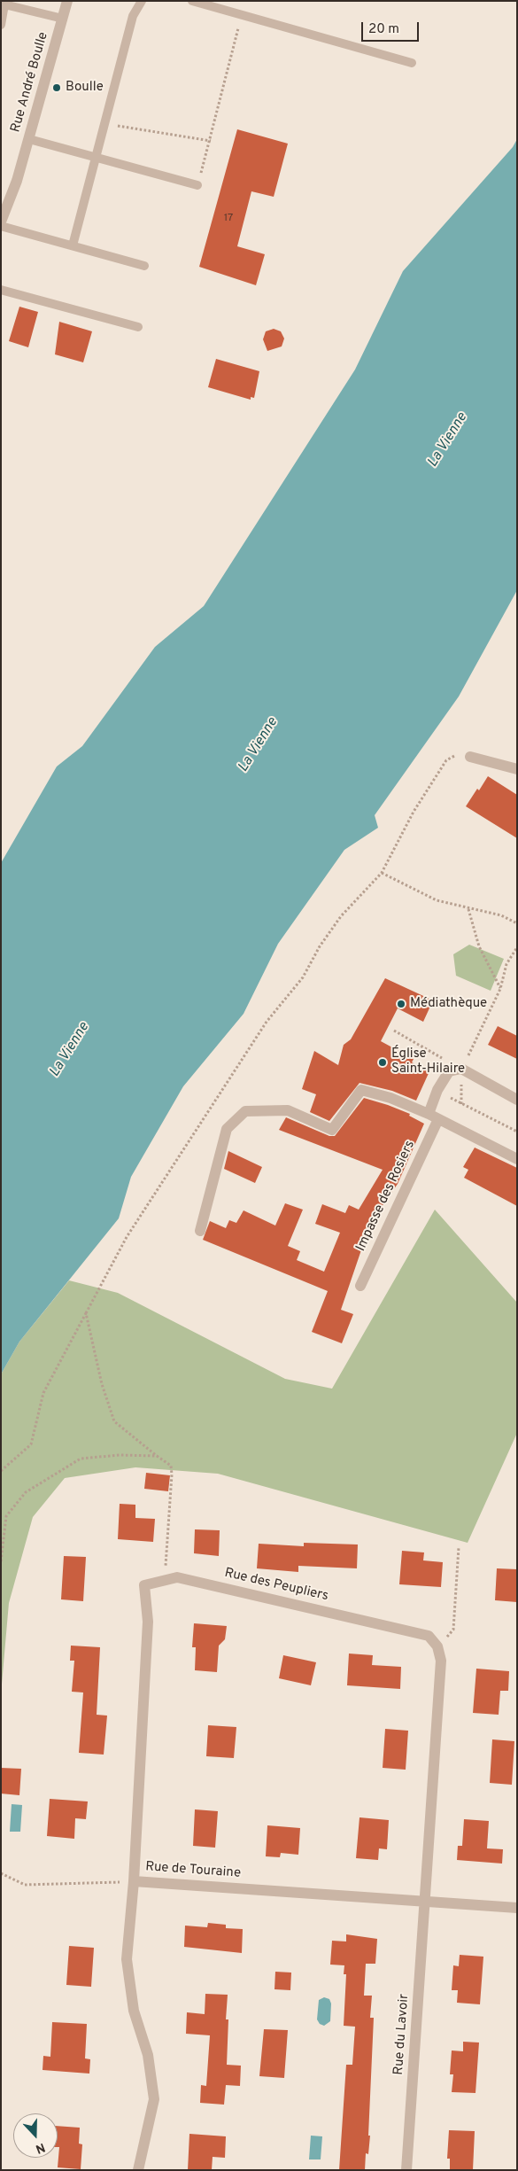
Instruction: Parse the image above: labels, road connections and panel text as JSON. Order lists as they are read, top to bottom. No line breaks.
{"streets":{"street":["Rue André Boulle","Impasse des Rosiers","Rue des Peupliers","Rue de Touraine","Rue du Lavoir"]},"crossings":[["Rue des Peupliers","Rue de Touraine"],["Rue de Touraine","Rue du Lavoir"]],"water":["La Vienne"],"places":["Boulle","Médiathèque","Église Saint-Hilaire"],"house_numbers":["17"],"scale_bar":"20 m","north":"bottom"}
